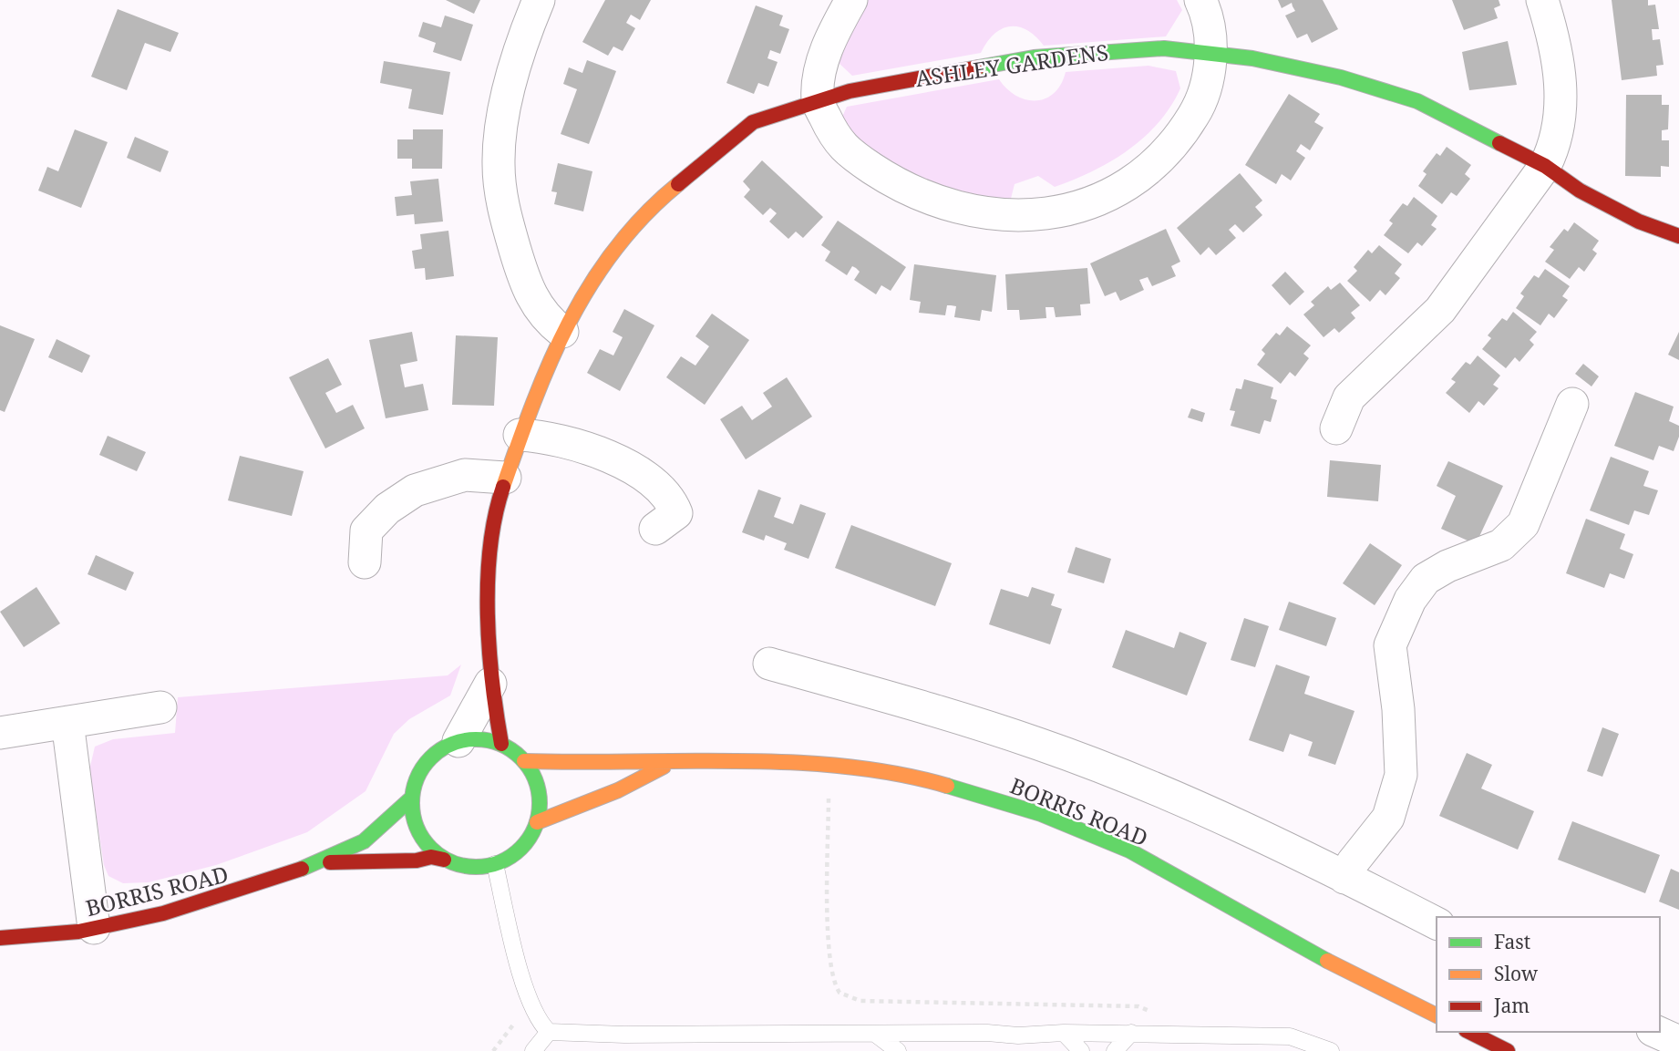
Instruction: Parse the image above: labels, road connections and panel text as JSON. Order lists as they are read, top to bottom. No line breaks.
{"streets":{"street":["ASHLEY GARDENS","BORRIS ROAD"]},"crossings":[["ASHLEY GARDENS","BORRIS ROAD"]],"legend":["Fast","Slow","Jam"]}
